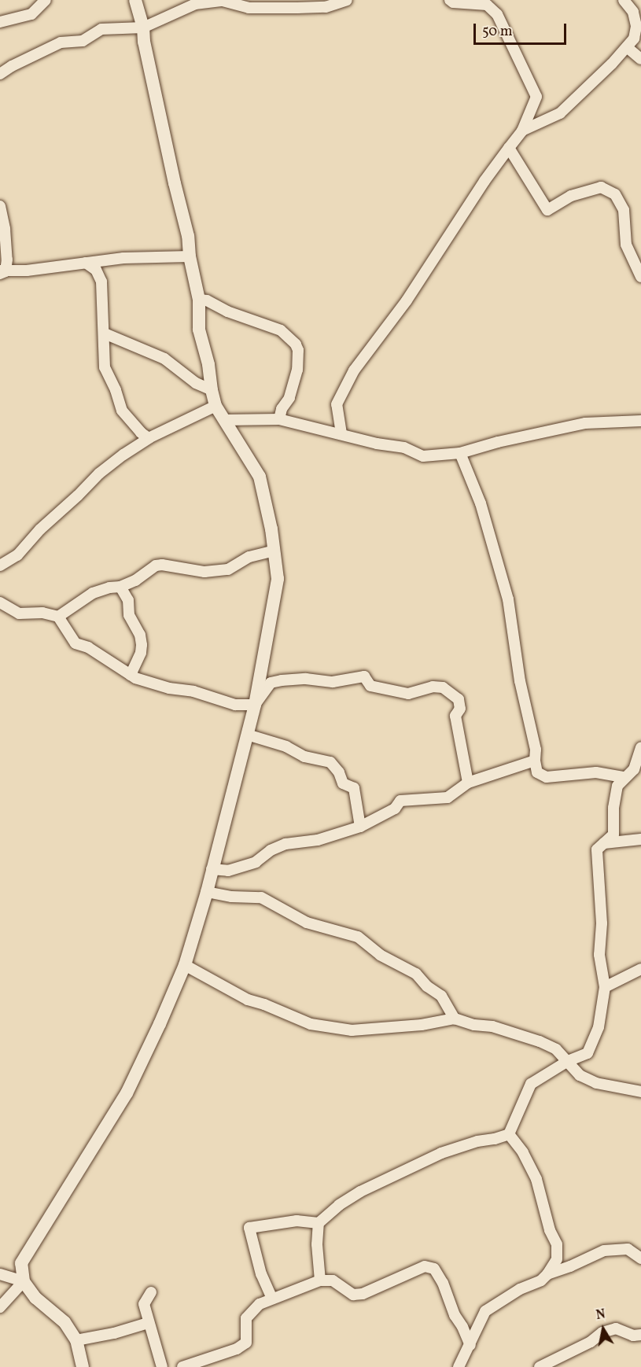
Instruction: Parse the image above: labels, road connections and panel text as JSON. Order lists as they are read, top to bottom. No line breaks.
{"scale_bar":"50 m","north":"top"}
